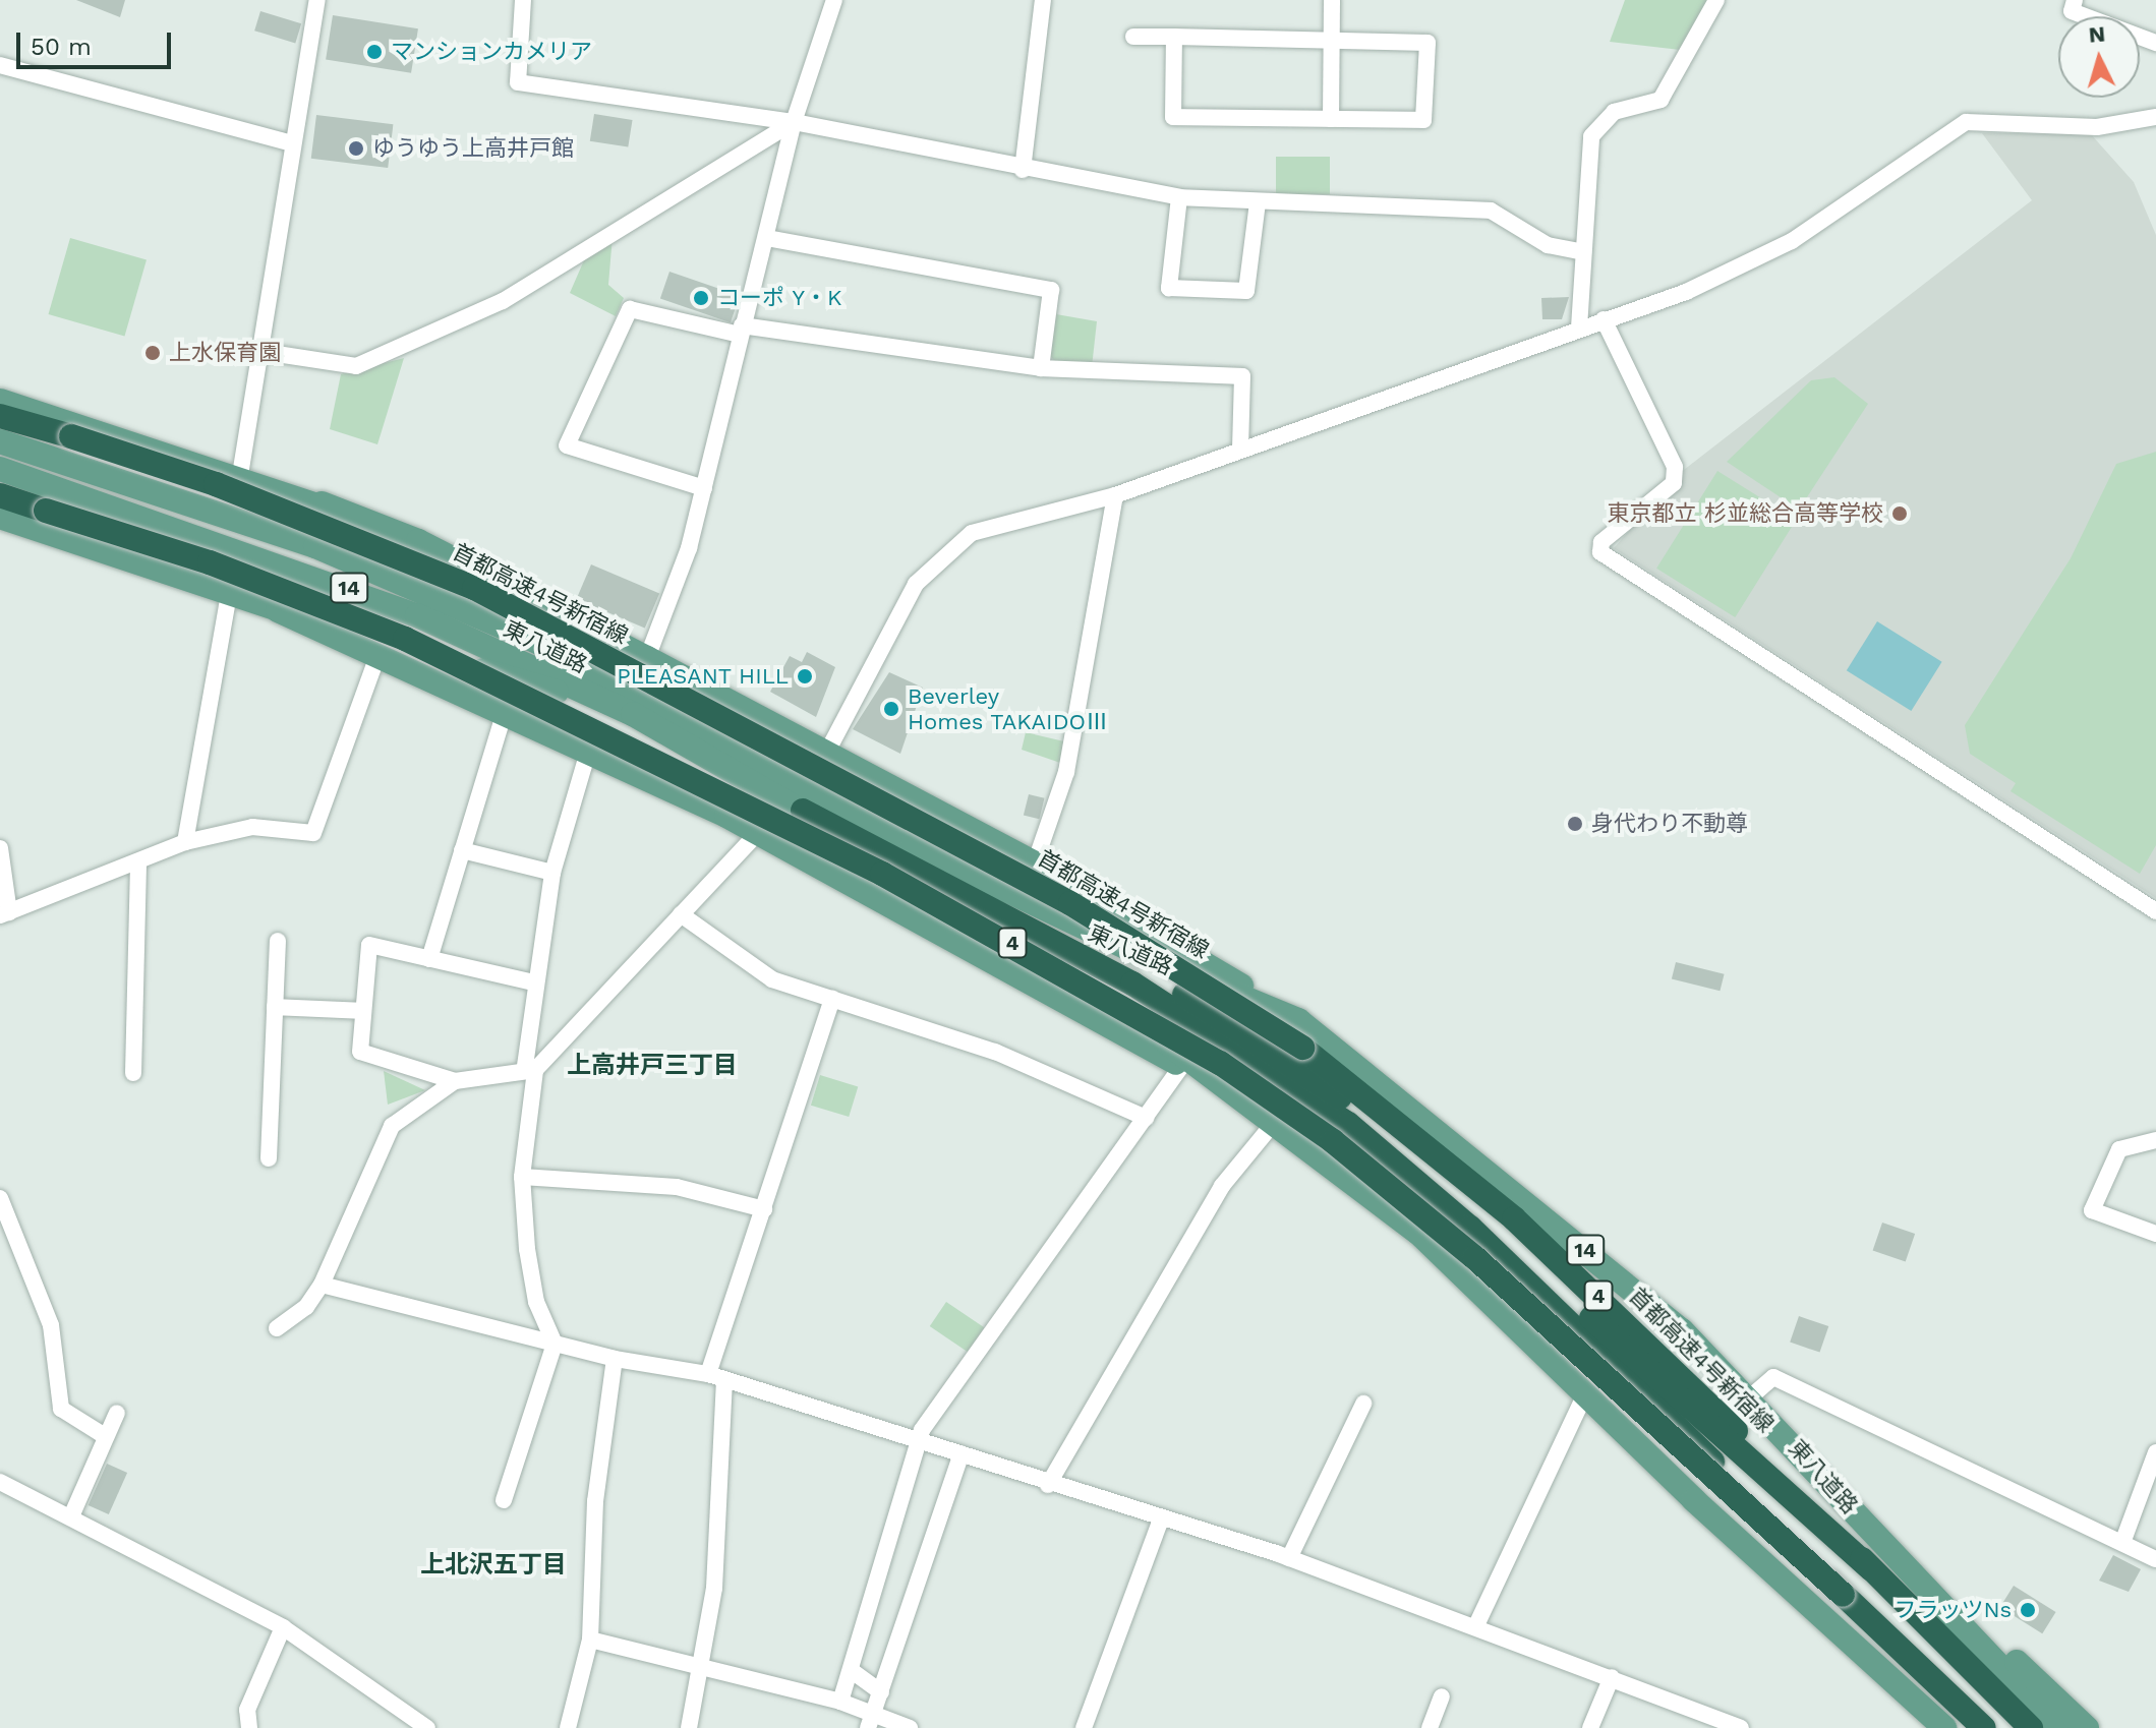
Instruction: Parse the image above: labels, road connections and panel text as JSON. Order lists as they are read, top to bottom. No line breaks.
{"streets":{"highway":["首都高速4号新宿線","4"],"main road":["14","東八道路"]},"crossings":[["14","東八道路"]],"districts":["上高井戸三丁目","上北沢五丁目"],"places":["マンションカメリア","ゆうゆう上高井戸館","コーポ Y・K","上水保育園","東京都立 杉並総合高等学校","PLEASANT HILL","Beverley Homes TAKAIDOⅢ","身代わり不動尊","フラッツNs"],"scale_bar":"50 m","north":"top"}
